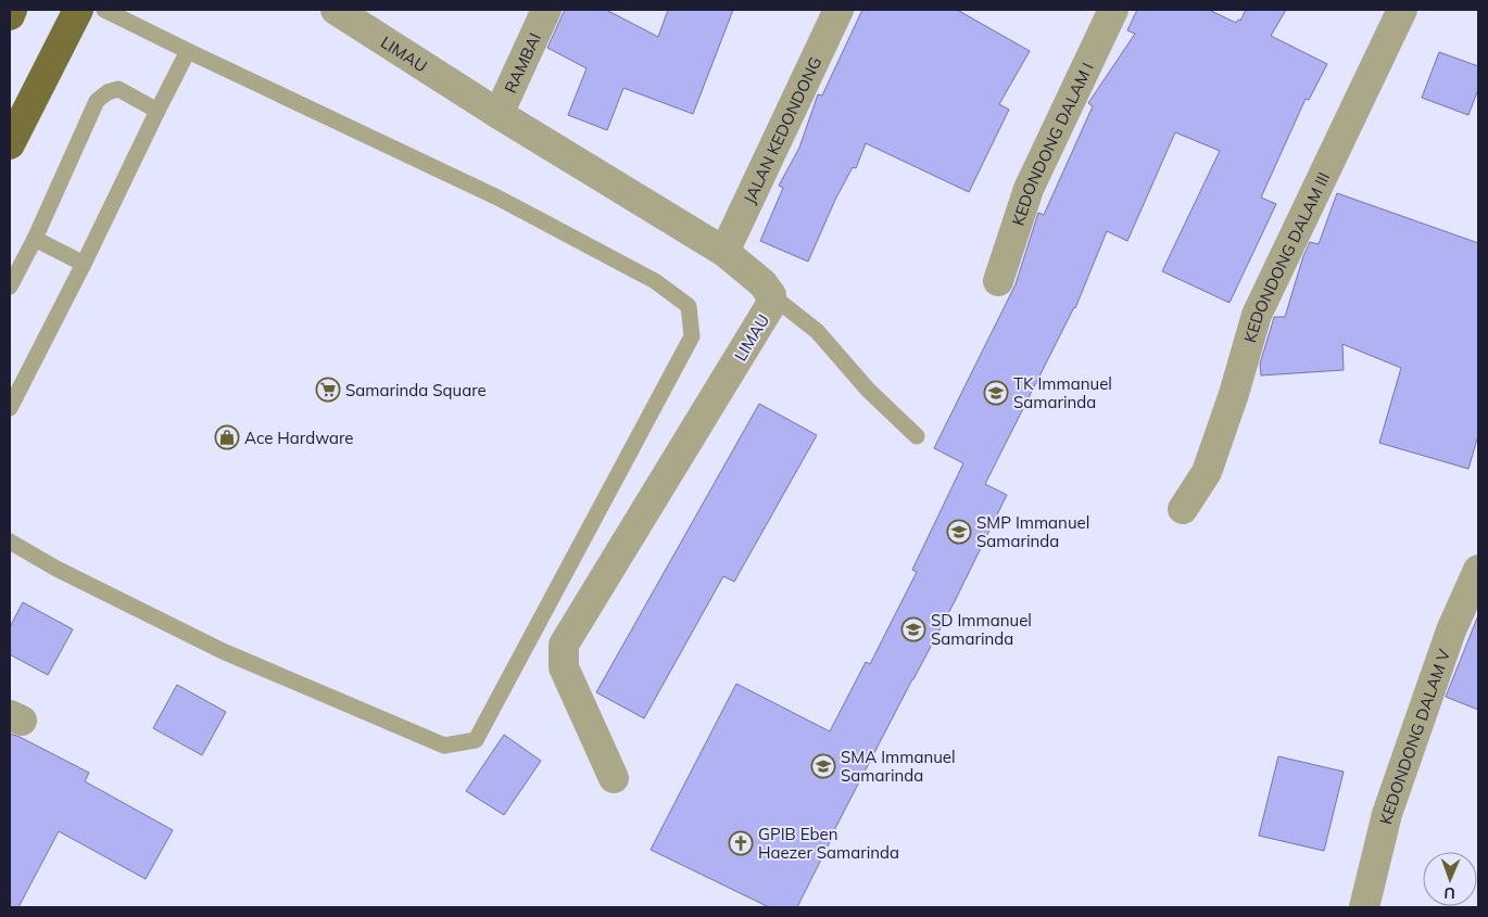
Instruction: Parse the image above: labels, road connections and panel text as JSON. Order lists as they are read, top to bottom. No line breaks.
{"streets":{"street":["LIMAU","RAMBAI","JALAN KEDONDONG","KEDONDONG DALAM I","KEDONDONG DALAM III","KEDONDONG DALAM V"]},"crossings":[["LIMAU","RAMBAI"],["LIMAU","JALAN KEDONDONG"]],"places":{"supermarket":["Samarinda Square"],"school or university":["TK Immanuel Samarinda","SMP Immanuel Samarinda","SD Immanuel Samarinda","SMA Immanuel Samarinda"],"shop":["Ace Hardware"],"church":["GPIB Eben Haezer Samarinda"]},"north":"bottom"}
